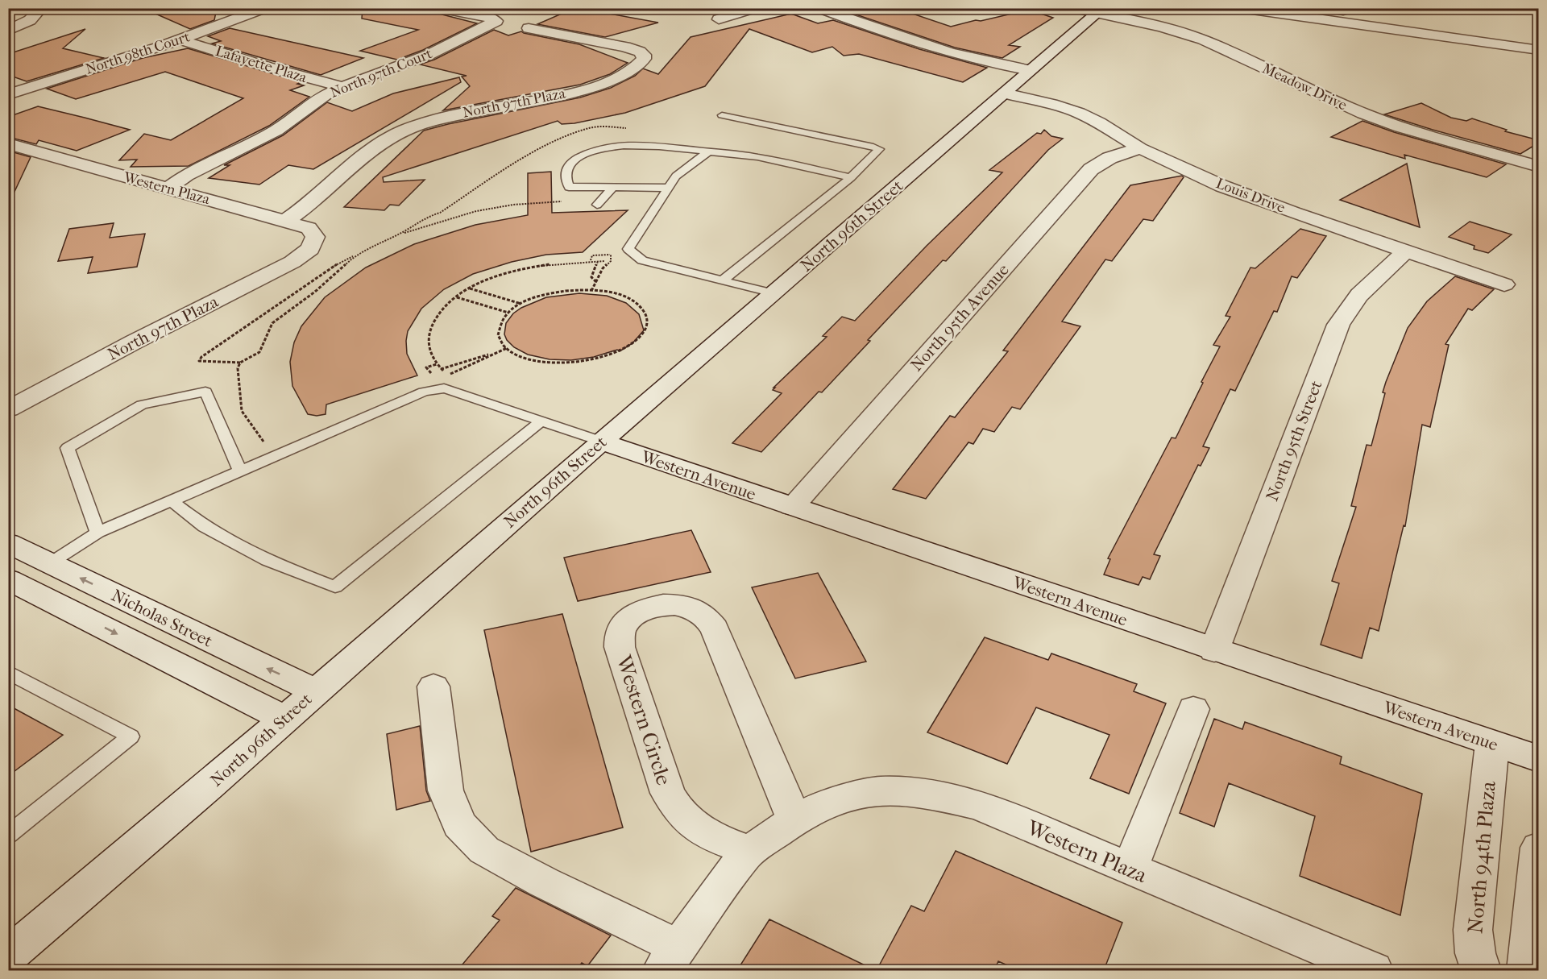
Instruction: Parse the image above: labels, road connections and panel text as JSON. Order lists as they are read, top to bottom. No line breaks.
{"streets":{"street":["North 98th Court","Lafayette Plaza","North 97th Court","Meadow Drive","North 97th Plaza","Western Plaza","Louis Drive","North 96th Street","North 95th Avenue","North 95th Street","Western Avenue","Nicholas Street","Western Circle","North 94th Plaza"]},"crossings":[["North 98th Court","Lafayette Plaza"],["Lafayette Plaza","North 97th Court"],["North 97th Court","Western Plaza"],["Meadow Drive","North 96th Street"],["North 97th Plaza","Western Plaza"],["Western Plaza","Western Circle"],["Louis Drive","North 96th Street"],["Louis Drive","North 95th Avenue"],["Louis Drive","North 95th Street"],["North 96th Street","Western Avenue"],["North 96th Street","Nicholas Street"],["North 95th Avenue","Western Avenue"],["North 95th Street","Western Avenue"],["Western Avenue","North 94th Plaza"]]}
